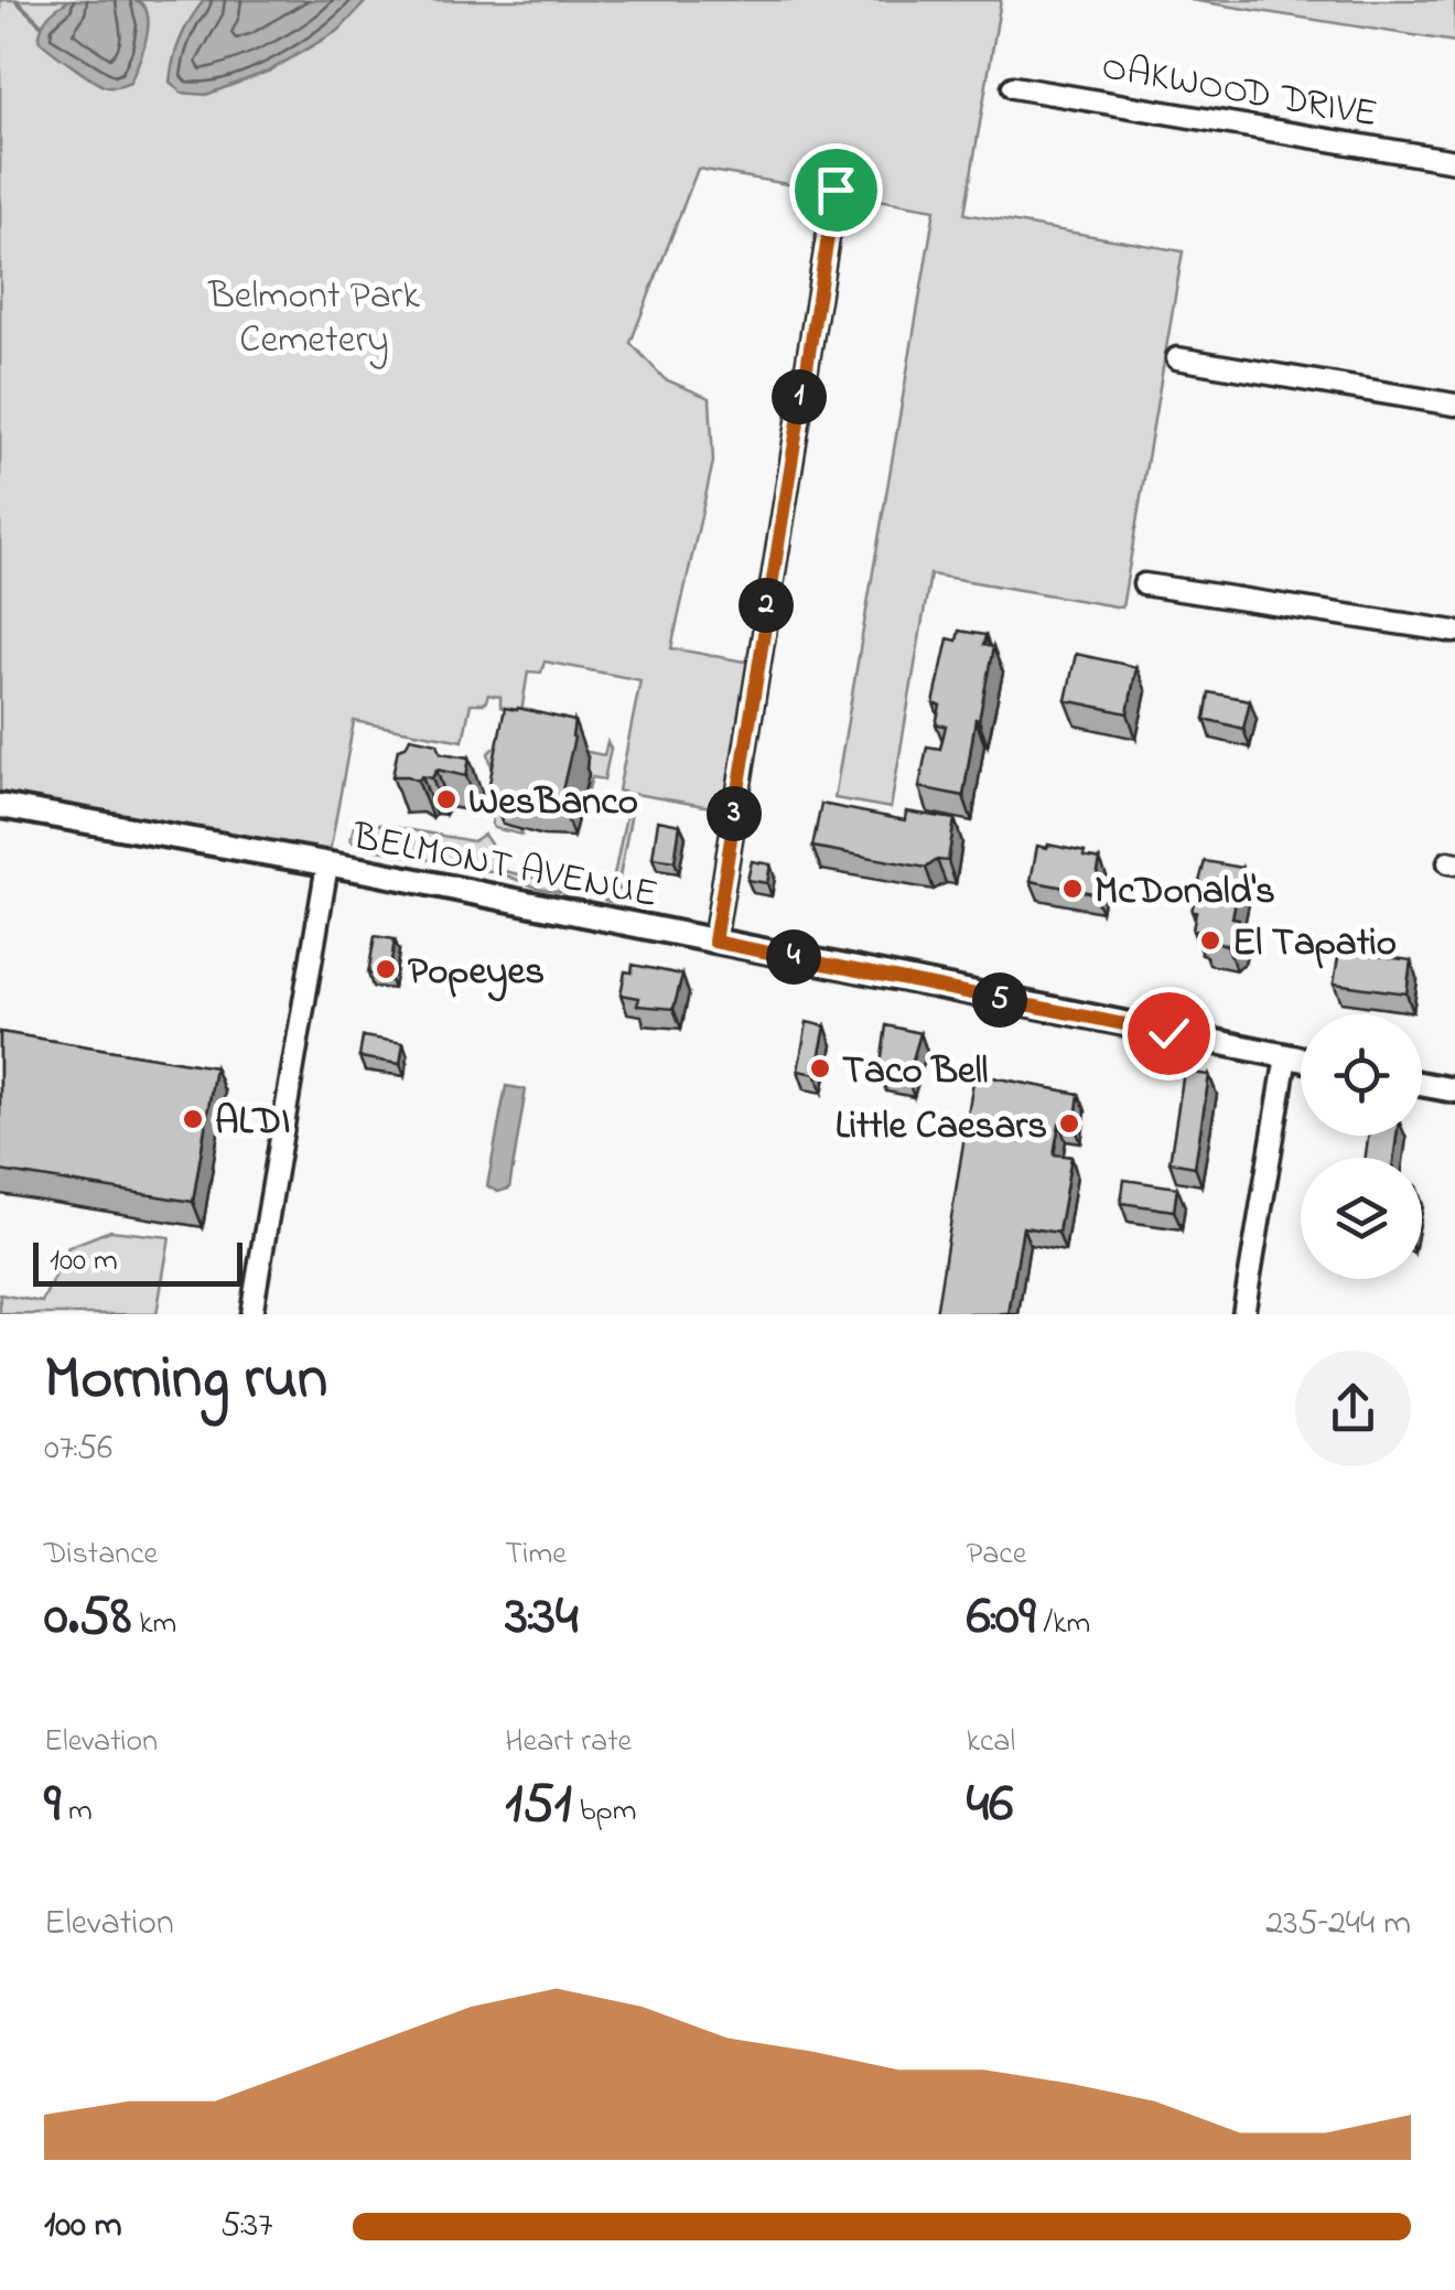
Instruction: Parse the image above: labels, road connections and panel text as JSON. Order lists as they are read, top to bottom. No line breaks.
{"streets":{"main road":["BELMONT AVENUE"],"street":["OAKWOOD DRIVE"]},"parks":["Belmont Park Cemetery"],"places":["WesBanco","McDonald's","El Tapatio","Popeyes","Taco Bell","ALDI","Little Caesars"],"scale_bar":"100 m","page":{"pins":["1","2","3","4","5"],"scale":"100 m","heading":["Morning run","07:56"],"stats":[["Distance","0.58 km"],["Time","3:34"],["Pace","6:09 /km"],["Elevation","9 m"],["Heart rate","151 bpm"],["kcal","46"]],"chart":["Elevation","235–244 m"],"list":[{"name":"100 m","note":"5:37"}]}}
